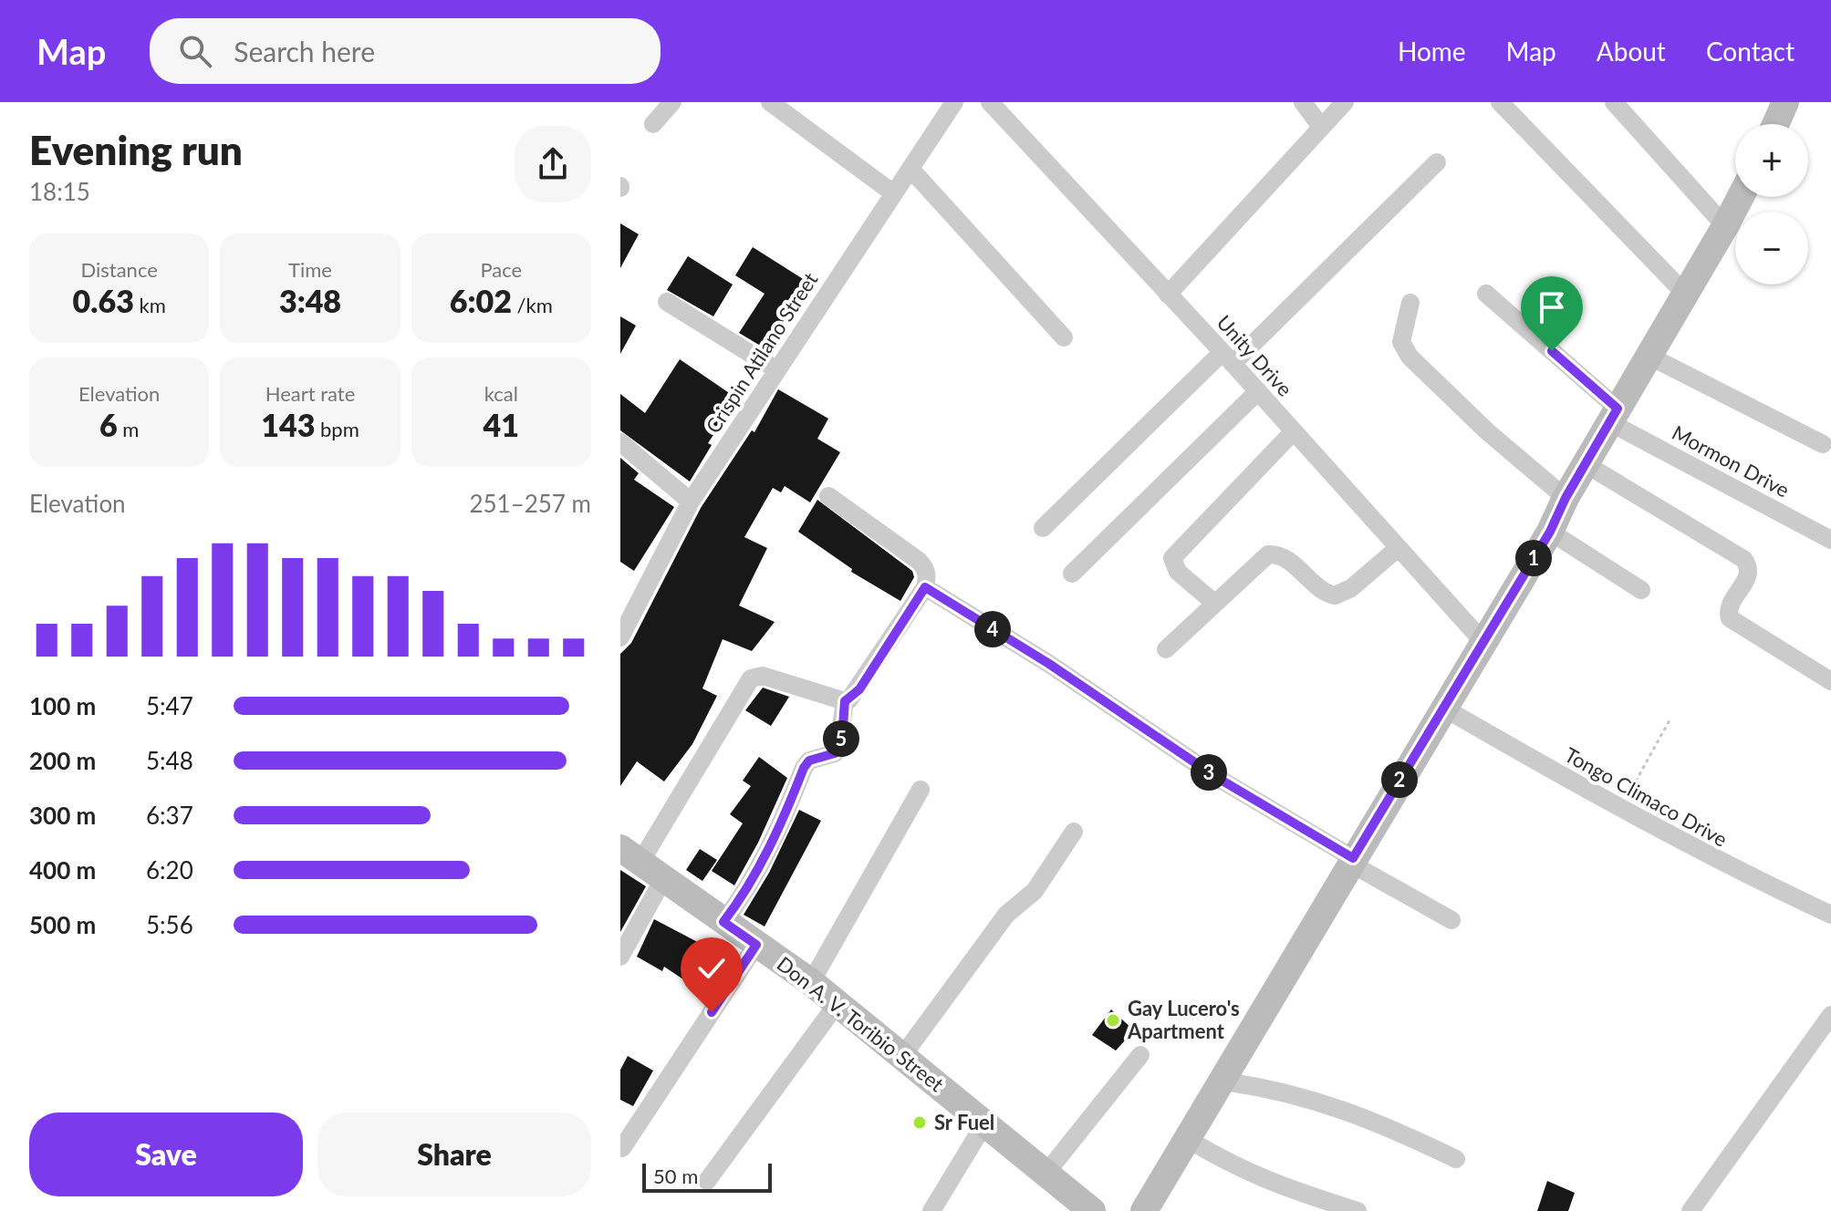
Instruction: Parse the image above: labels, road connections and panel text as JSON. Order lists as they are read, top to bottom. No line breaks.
{"streets":{"street":["Crispin Atilano Street","Unity Drive","Mormon Drive","Tongo Climaco Drive","Don A. V. Toribio Street"]},"places":["Gay Lucero's Apartment","Sr Fuel"],"scale_bar":"50 m","page":{"header":"Map","search":"Search here","nav":["Home","Map","About","Contact"],"heading":["Evening run","18:15"],"map_buttons":["+","−"],"stats":[["Distance","0.63 km"],["Time","3:48"],["Pace","6:02 /km"],["Elevation","6 m"],["Heart rate","143 bpm"],["kcal","41"]],"chart":["Elevation","251–257 m"],"pins":["1","4","5","3","2"],"list":[{"name":"100 m","note":"5:47"},{"name":"200 m","note":"5:48"},{"name":"300 m","note":"6:37"},{"name":"400 m","note":"6:20"},{"name":"500 m","note":"5:56"}],"buttons":["Save","Share"],"scale":"50 m"}}
